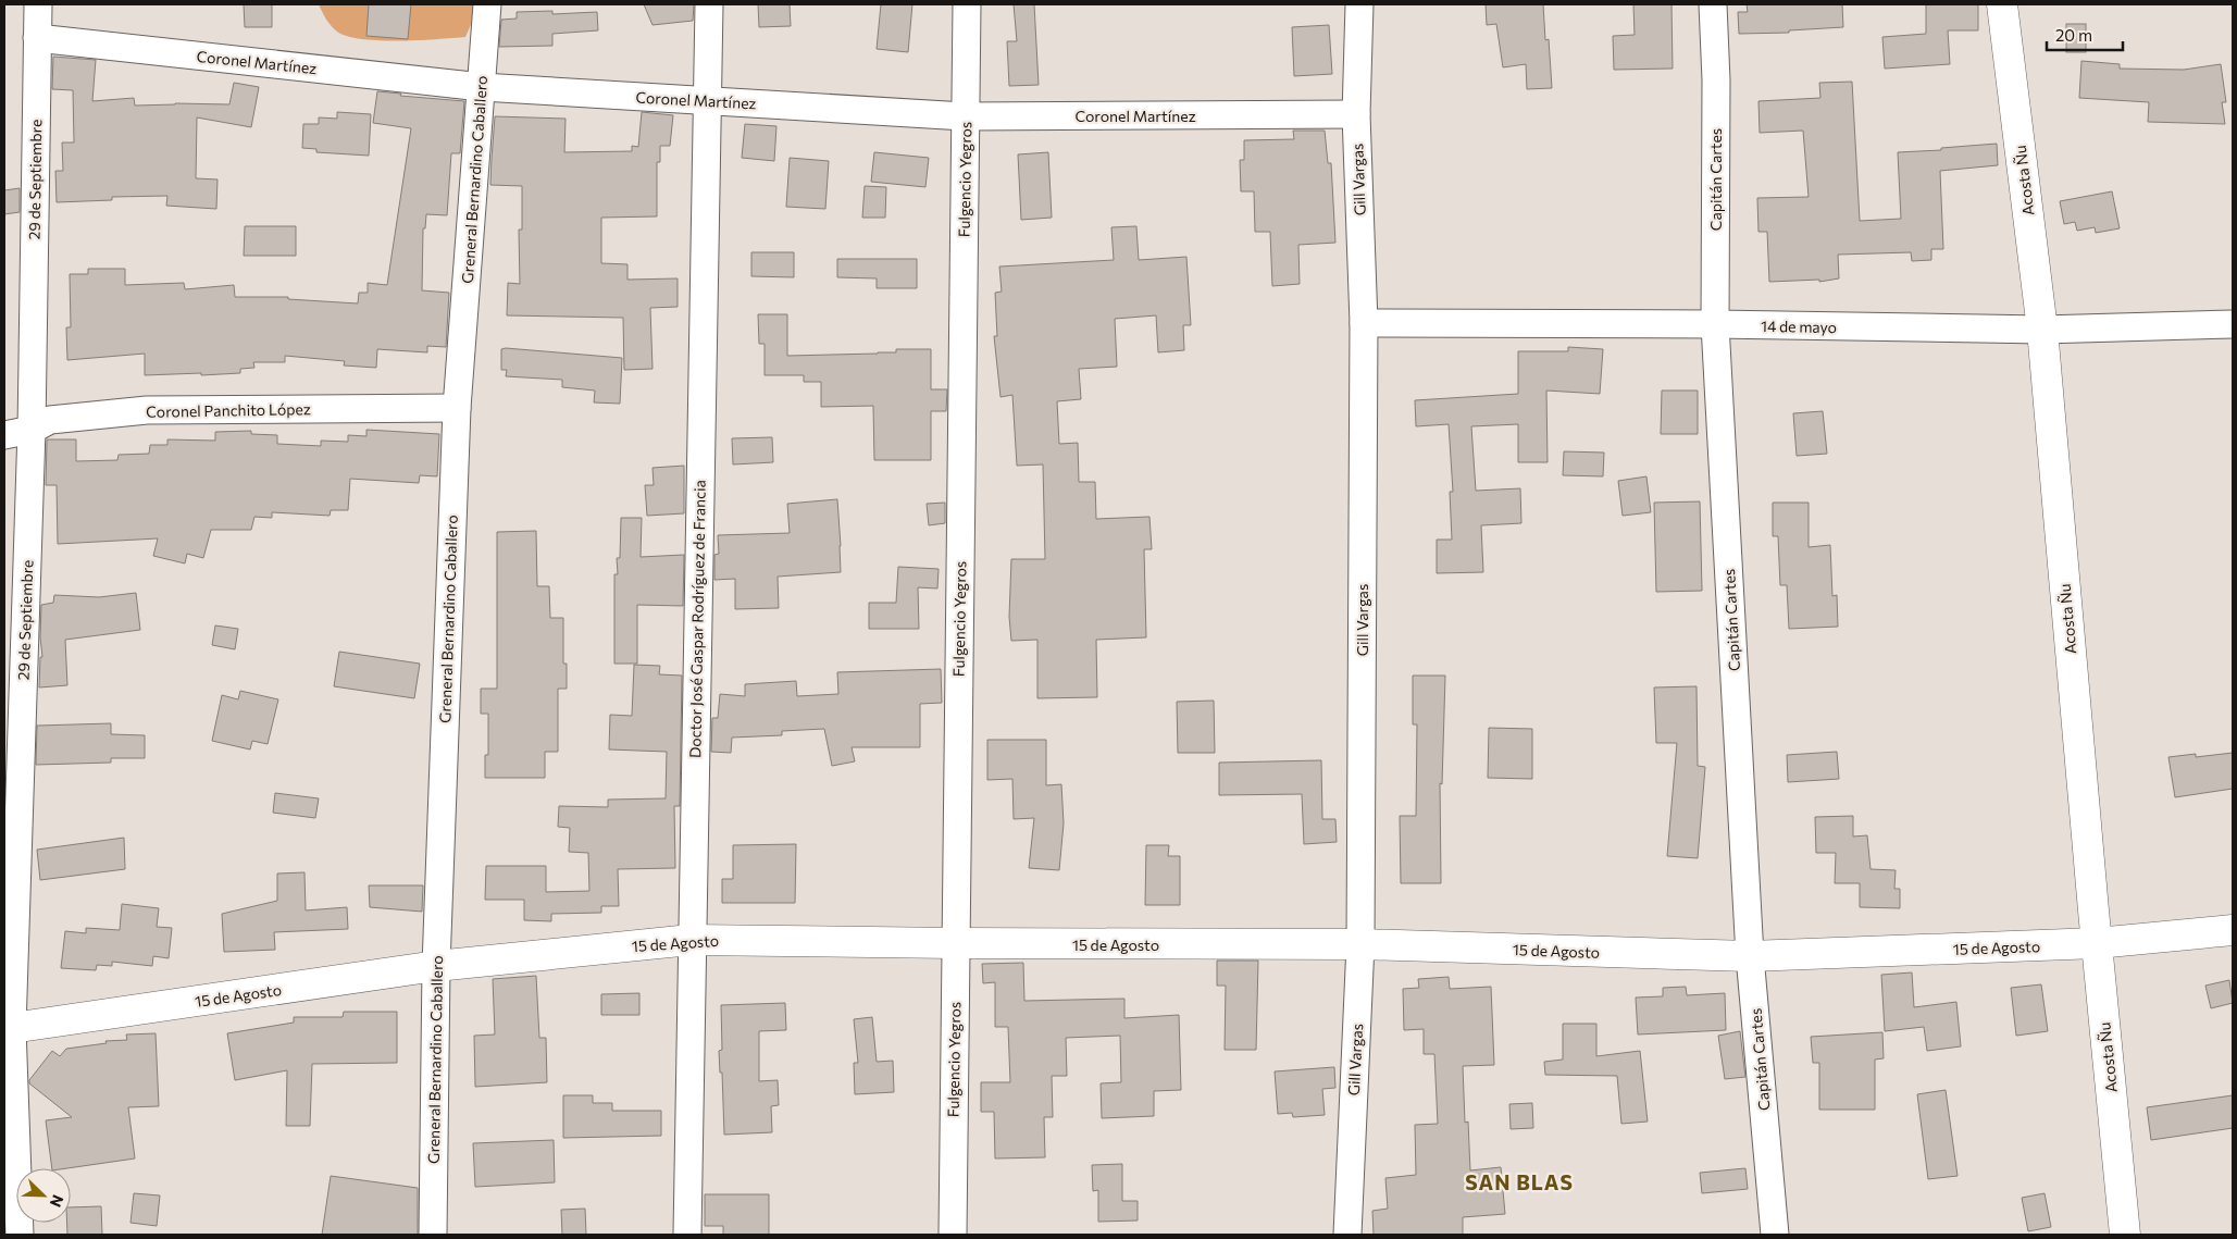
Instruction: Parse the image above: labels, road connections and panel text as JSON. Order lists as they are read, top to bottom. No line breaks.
{"streets":{"street":["Coronel Martínez","29 de Septiembre","Greneral Bernardino Caballero","Fulgencio Yegros","Gill Vargas","Capitán Cartes","Acosta Ñu","14 de mayo","Coronel Panchito López","Doctor José Gaspar Rodríguez de Francia","15 de Agosto"]},"crossings":[["Coronel Martínez","29 de Septiembre"],["Coronel Martínez","Greneral Bernardino Caballero"],["Coronel Martínez","Fulgencio Yegros"],["Coronel Martínez","Gill Vargas"],["Coronel Martínez","Doctor José Gaspar Rodríguez de Francia"],["29 de Septiembre","Coronel Panchito López"],["29 de Septiembre","15 de Agosto"],["Greneral Bernardino Caballero","Coronel Panchito López"],["Greneral Bernardino Caballero","15 de Agosto"],["Fulgencio Yegros","15 de Agosto"],["Gill Vargas","14 de mayo"],["Gill Vargas","15 de Agosto"],["Capitán Cartes","14 de mayo"],["Capitán Cartes","15 de Agosto"],["Acosta Ñu","14 de mayo"],["Acosta Ñu","15 de Agosto"],["Doctor José Gaspar Rodríguez de Francia","15 de Agosto"]],"districts":["SAN BLAS"],"scale_bar":"20 m","north":"bottom right"}
